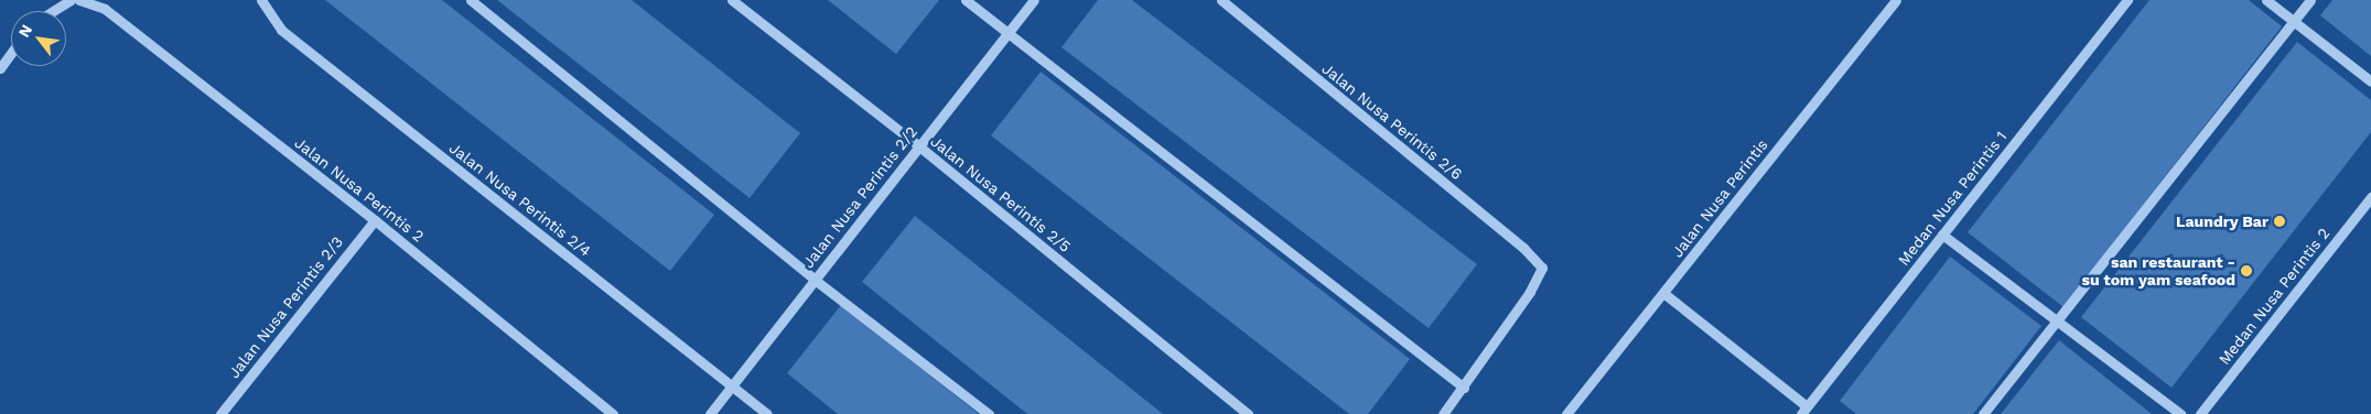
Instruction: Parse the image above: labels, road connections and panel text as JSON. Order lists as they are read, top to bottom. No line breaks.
{"streets":{"street":["Jalan Nusa Perintis 2/6","Jalan Nusa Perintis 2","Jalan Nusa Perintis 2/5","Jalan Nusa Perintis 2/2","Jalan Nusa Perintis","Medan Nusa Perintis 1","Jalan Nusa Perintis 2/4","Medan Nusa Perintis 2","Jalan Nusa Perintis 2/3"]},"crossings":[["Jalan Nusa Perintis 2","Jalan Nusa Perintis 2/3"],["Jalan Nusa Perintis 2/5","Jalan Nusa Perintis 2/2"],["Jalan Nusa Perintis 2/2","Jalan Nusa Perintis 2/4"]],"places":["Laundry Bar","san restaurant - su tom yam seafood"],"north":"top left"}
